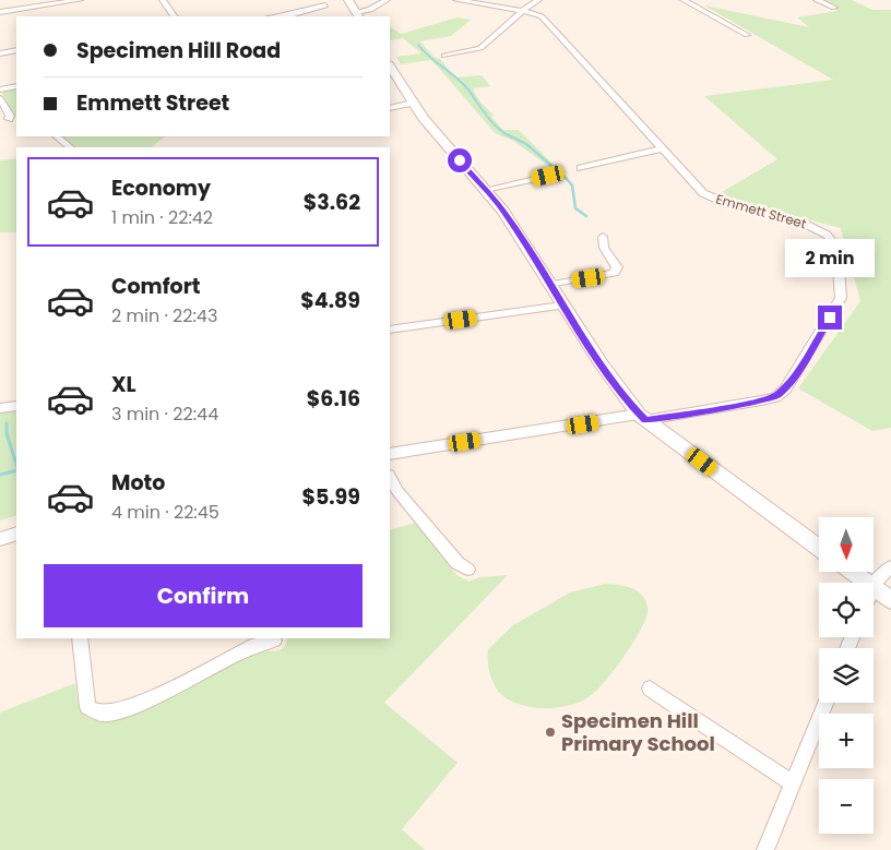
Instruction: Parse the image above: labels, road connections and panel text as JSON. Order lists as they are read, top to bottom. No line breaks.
{"streets":{"street":["Emmett Street"]},"places":["Specimen Hill Primary School"],"north":"bottom","page":{"banner":["Specimen Hill Road","Emmett Street"],"list":[{"name":"Economy","note":"1 min · 22:42","value":"$3.62"},{"name":"Comfort","note":"2 min · 22:43","value":"$4.89"},{"name":"XL","note":"3 min · 22:44","value":"$6.16"},{"name":"Moto","note":"4 min · 22:45","value":"$5.99"}],"bubble":"2 min","map_buttons":["+","−"],"buttons":"Confirm"}}
